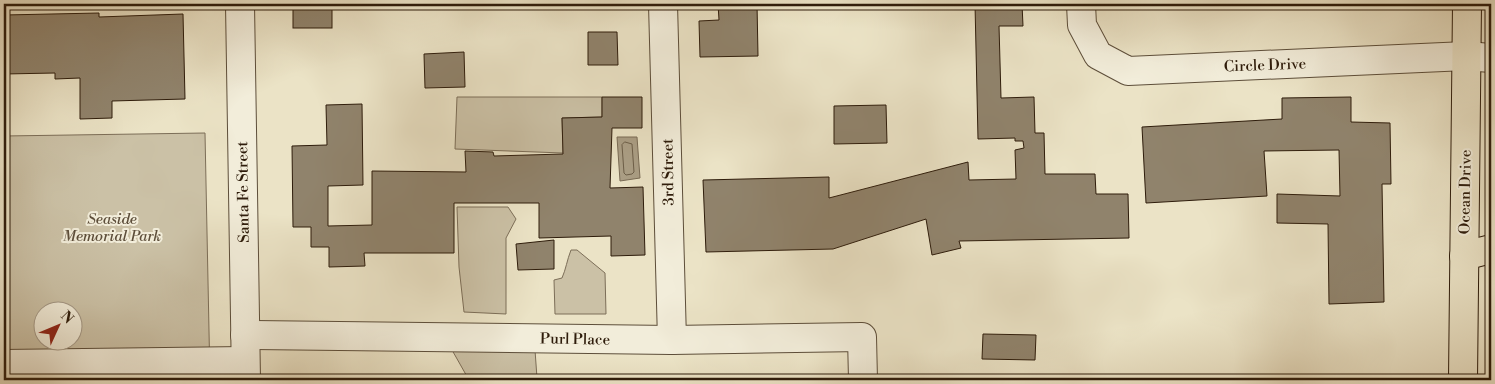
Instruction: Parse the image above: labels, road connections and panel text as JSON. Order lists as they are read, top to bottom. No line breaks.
{"streets":{"main road":["Ocean Drive"],"street":["Circle Drive","3rd Street","Santa Fe Street","Purl Place"]},"crossings":[["Circle Drive","Ocean Drive"],["3rd Street","Purl Place"],["Santa Fe Street","Purl Place"]],"parks":["Seaside Memorial Park"],"north":"top right"}
